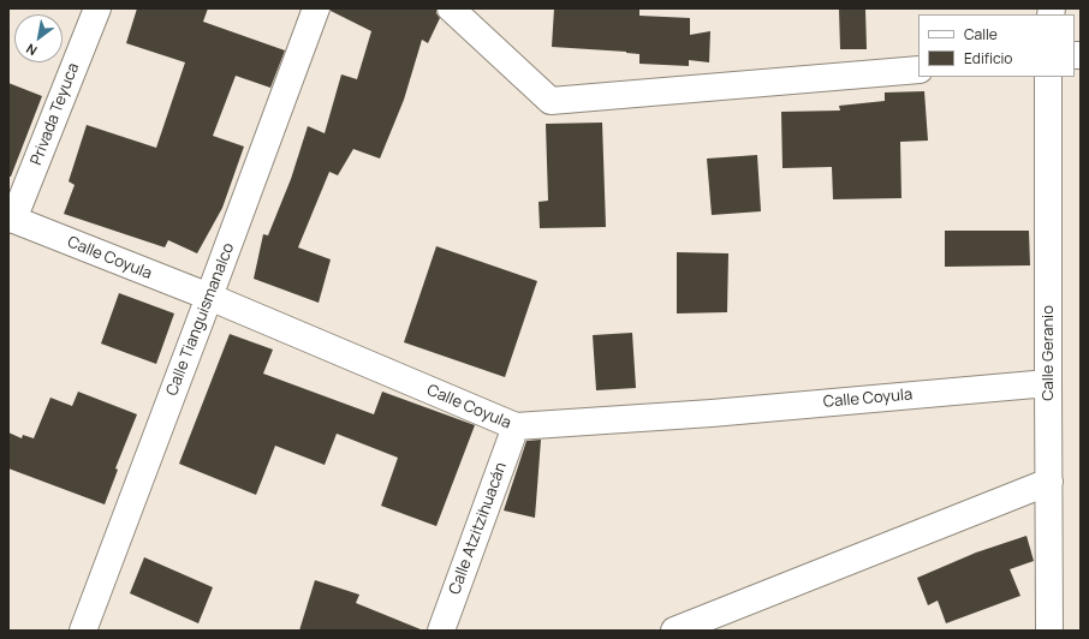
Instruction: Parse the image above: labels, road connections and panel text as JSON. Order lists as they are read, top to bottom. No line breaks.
{"streets":{"street":["Privada Teyuca","Calle Coyula","Calle Tianguismanalco","Calle Geranio","Calle Atzitzihuacán"]},"crossings":[["Privada Teyuca","Calle Coyula"],["Calle Coyula","Calle Tianguismanalco"],["Calle Coyula","Calle Geranio"],["Calle Coyula","Calle Atzitzihuacán"]],"legend":["Calle","Edificio"],"north":"bottom left"}
